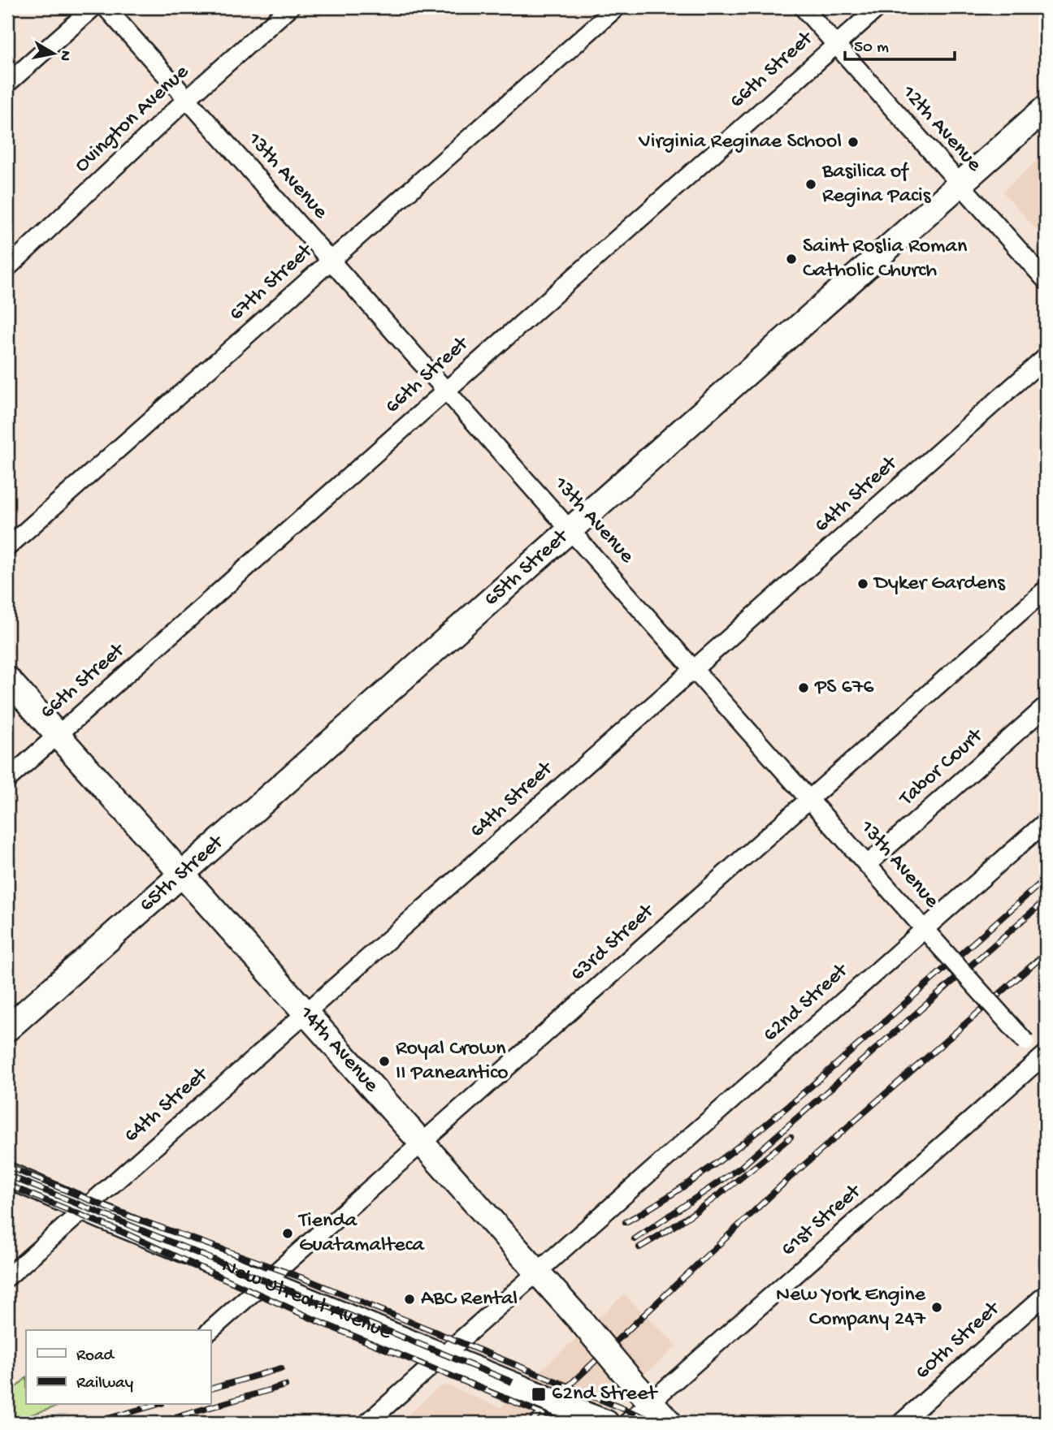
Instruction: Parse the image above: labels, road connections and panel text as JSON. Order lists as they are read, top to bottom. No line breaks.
{"streets":{"main road":["65th Street","14th Avenue","New Utrecht Avenue"],"street":["66th Street","Ovington Avenue","12th Avenue","13th Avenue","67th Street","64th Street","Tabor Court","63rd Street","62nd Street","61st Street","60th Street"]},"crossings":[["66th Street","12th Avenue"],["66th Street","13th Avenue"],["66th Street","14th Avenue"],["Ovington Avenue","13th Avenue"],["12th Avenue","65th Street"],["13th Avenue","67th Street"],["13th Avenue","64th Street"],["13th Avenue","65th Street"],["13th Avenue","Tabor Court"],["13th Avenue","63rd Street"],["13th Avenue","62nd Street"],["13th Avenue","61st Street"],["64th Street","14th Avenue"],["64th Street","New Utrecht Avenue"],["65th Street","14th Avenue"],["63rd Street","14th Avenue"],["63rd Street","New Utrecht Avenue"],["62nd Street","14th Avenue"],["62nd Street","New Utrecht Avenue"],["14th Avenue","61st Street"]],"places":{"other":["Virginia Reginae School","Basilica of Regina Pacis","Saint Roslia Roman Catholic Church","Dyker Gardens","PS 676","Royal Crown II Paneantico","Tienda Guatamalteca","ABC Rental","New York Engine Company 247"],"transit":["62nd Street"]},"legend":["Road","Railway"],"scale_bar":"50 m","north":"right"}
